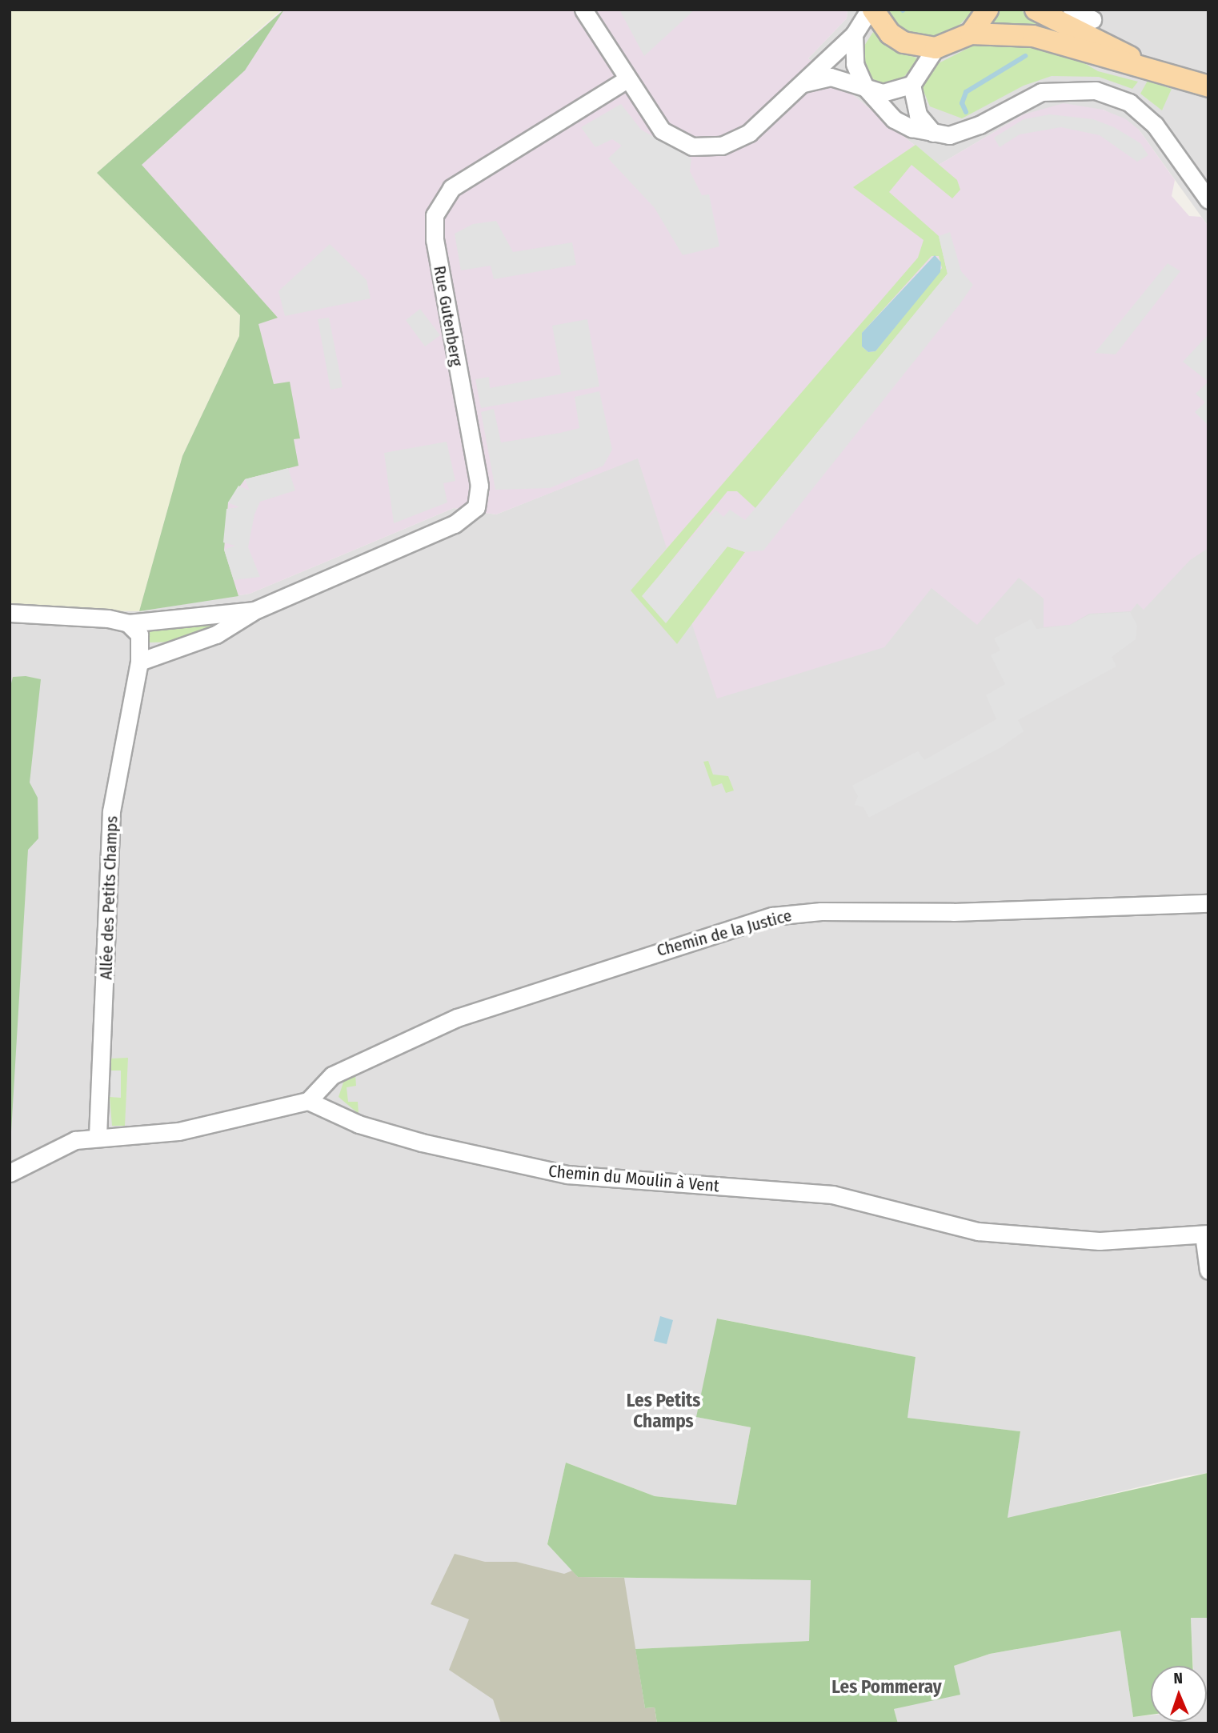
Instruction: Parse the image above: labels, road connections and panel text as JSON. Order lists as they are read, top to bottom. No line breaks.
{"streets":{"street":["Rue Gutenberg","Allée des Petits Champs","Chemin de la Justice","Chemin du Moulin à Vent"]},"crossings":[["Rue Gutenberg","Allée des Petits Champs"],["Chemin de la Justice","Chemin du Moulin à Vent"]],"districts":["Les Petits Champs","Les Pommeray"],"north":"top"}
